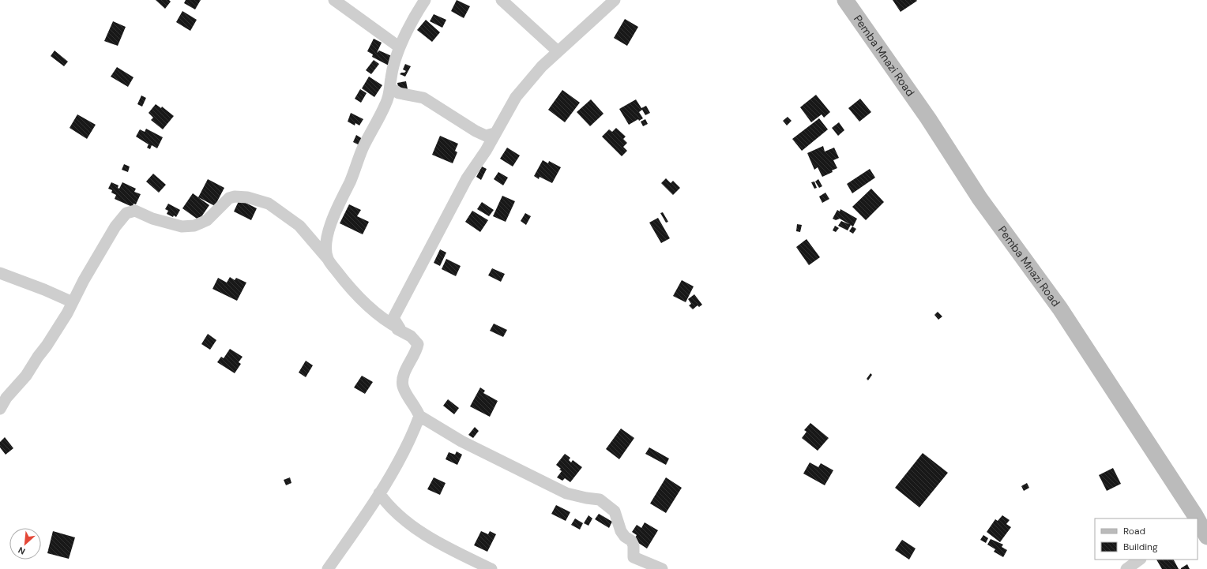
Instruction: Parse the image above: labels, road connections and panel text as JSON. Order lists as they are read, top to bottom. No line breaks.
{"streets":{"main road":["Pemba Mnazi Road"]},"legend":["Road","Building"],"north":"bottom left"}
